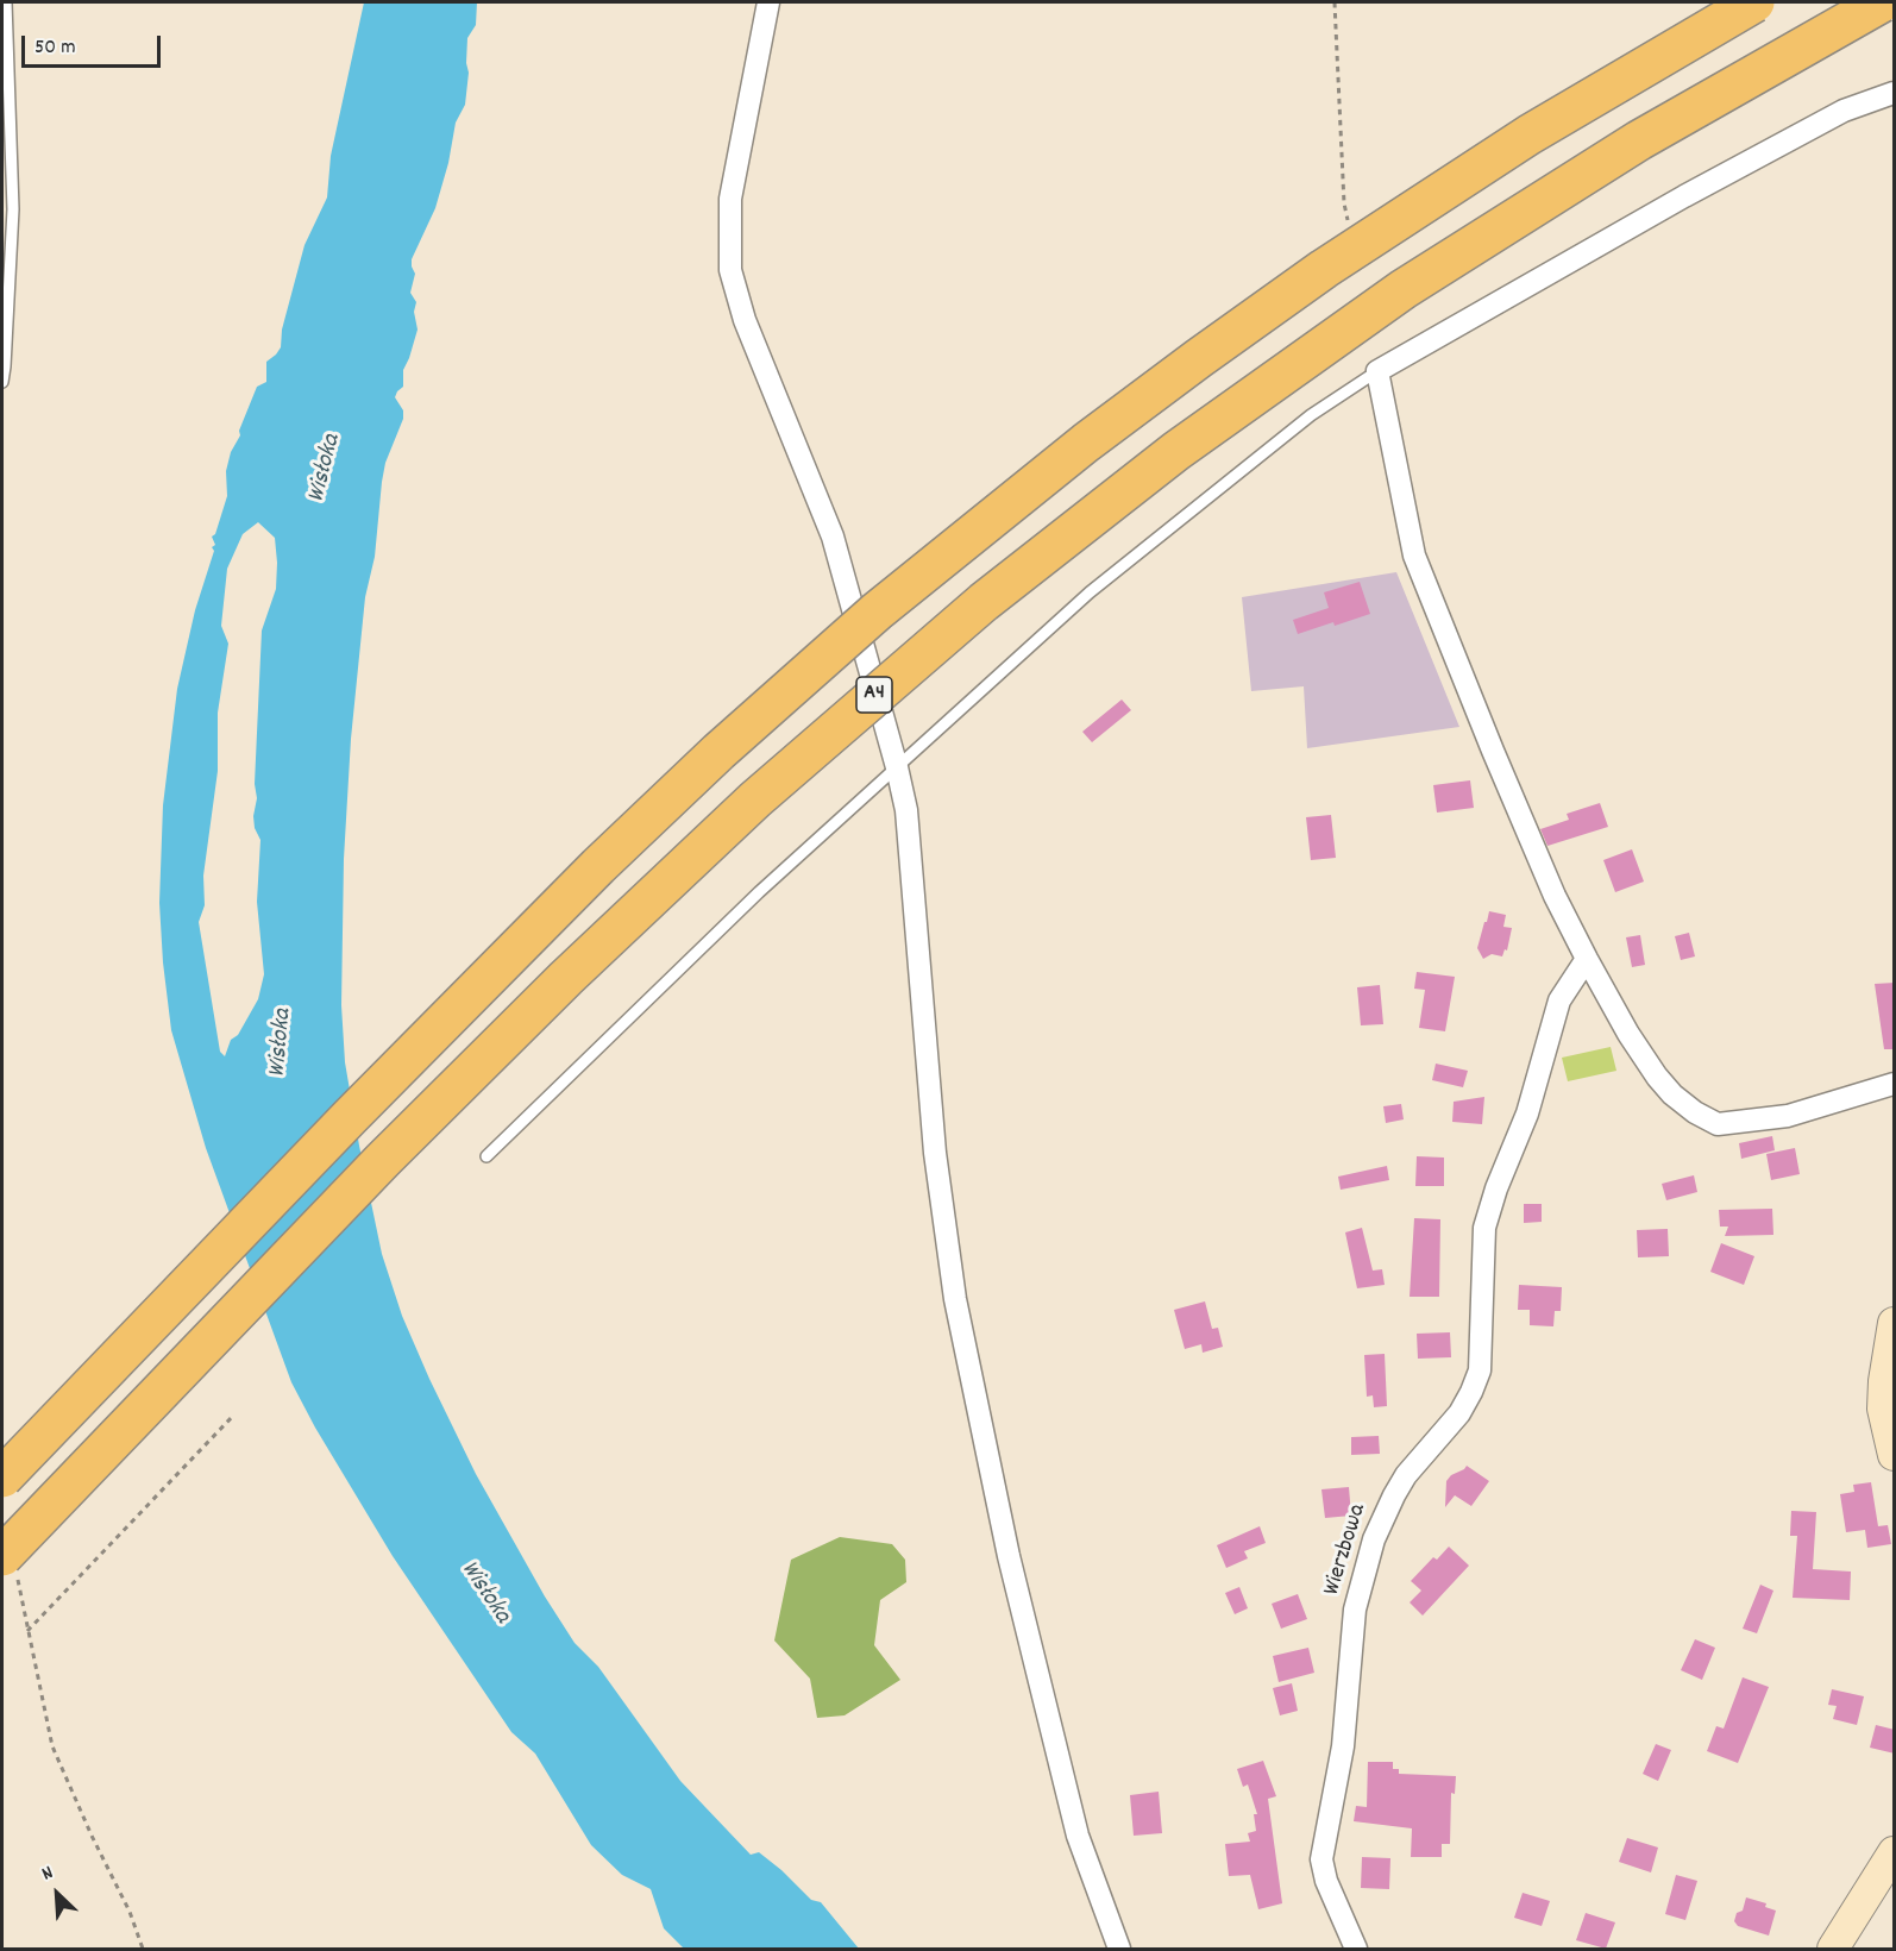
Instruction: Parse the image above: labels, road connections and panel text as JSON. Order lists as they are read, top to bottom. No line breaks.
{"streets":{"highway":["A4"],"street":["Wierzbowa"]},"water":["Wisłoka"],"scale_bar":"50 m","north":"top left"}
